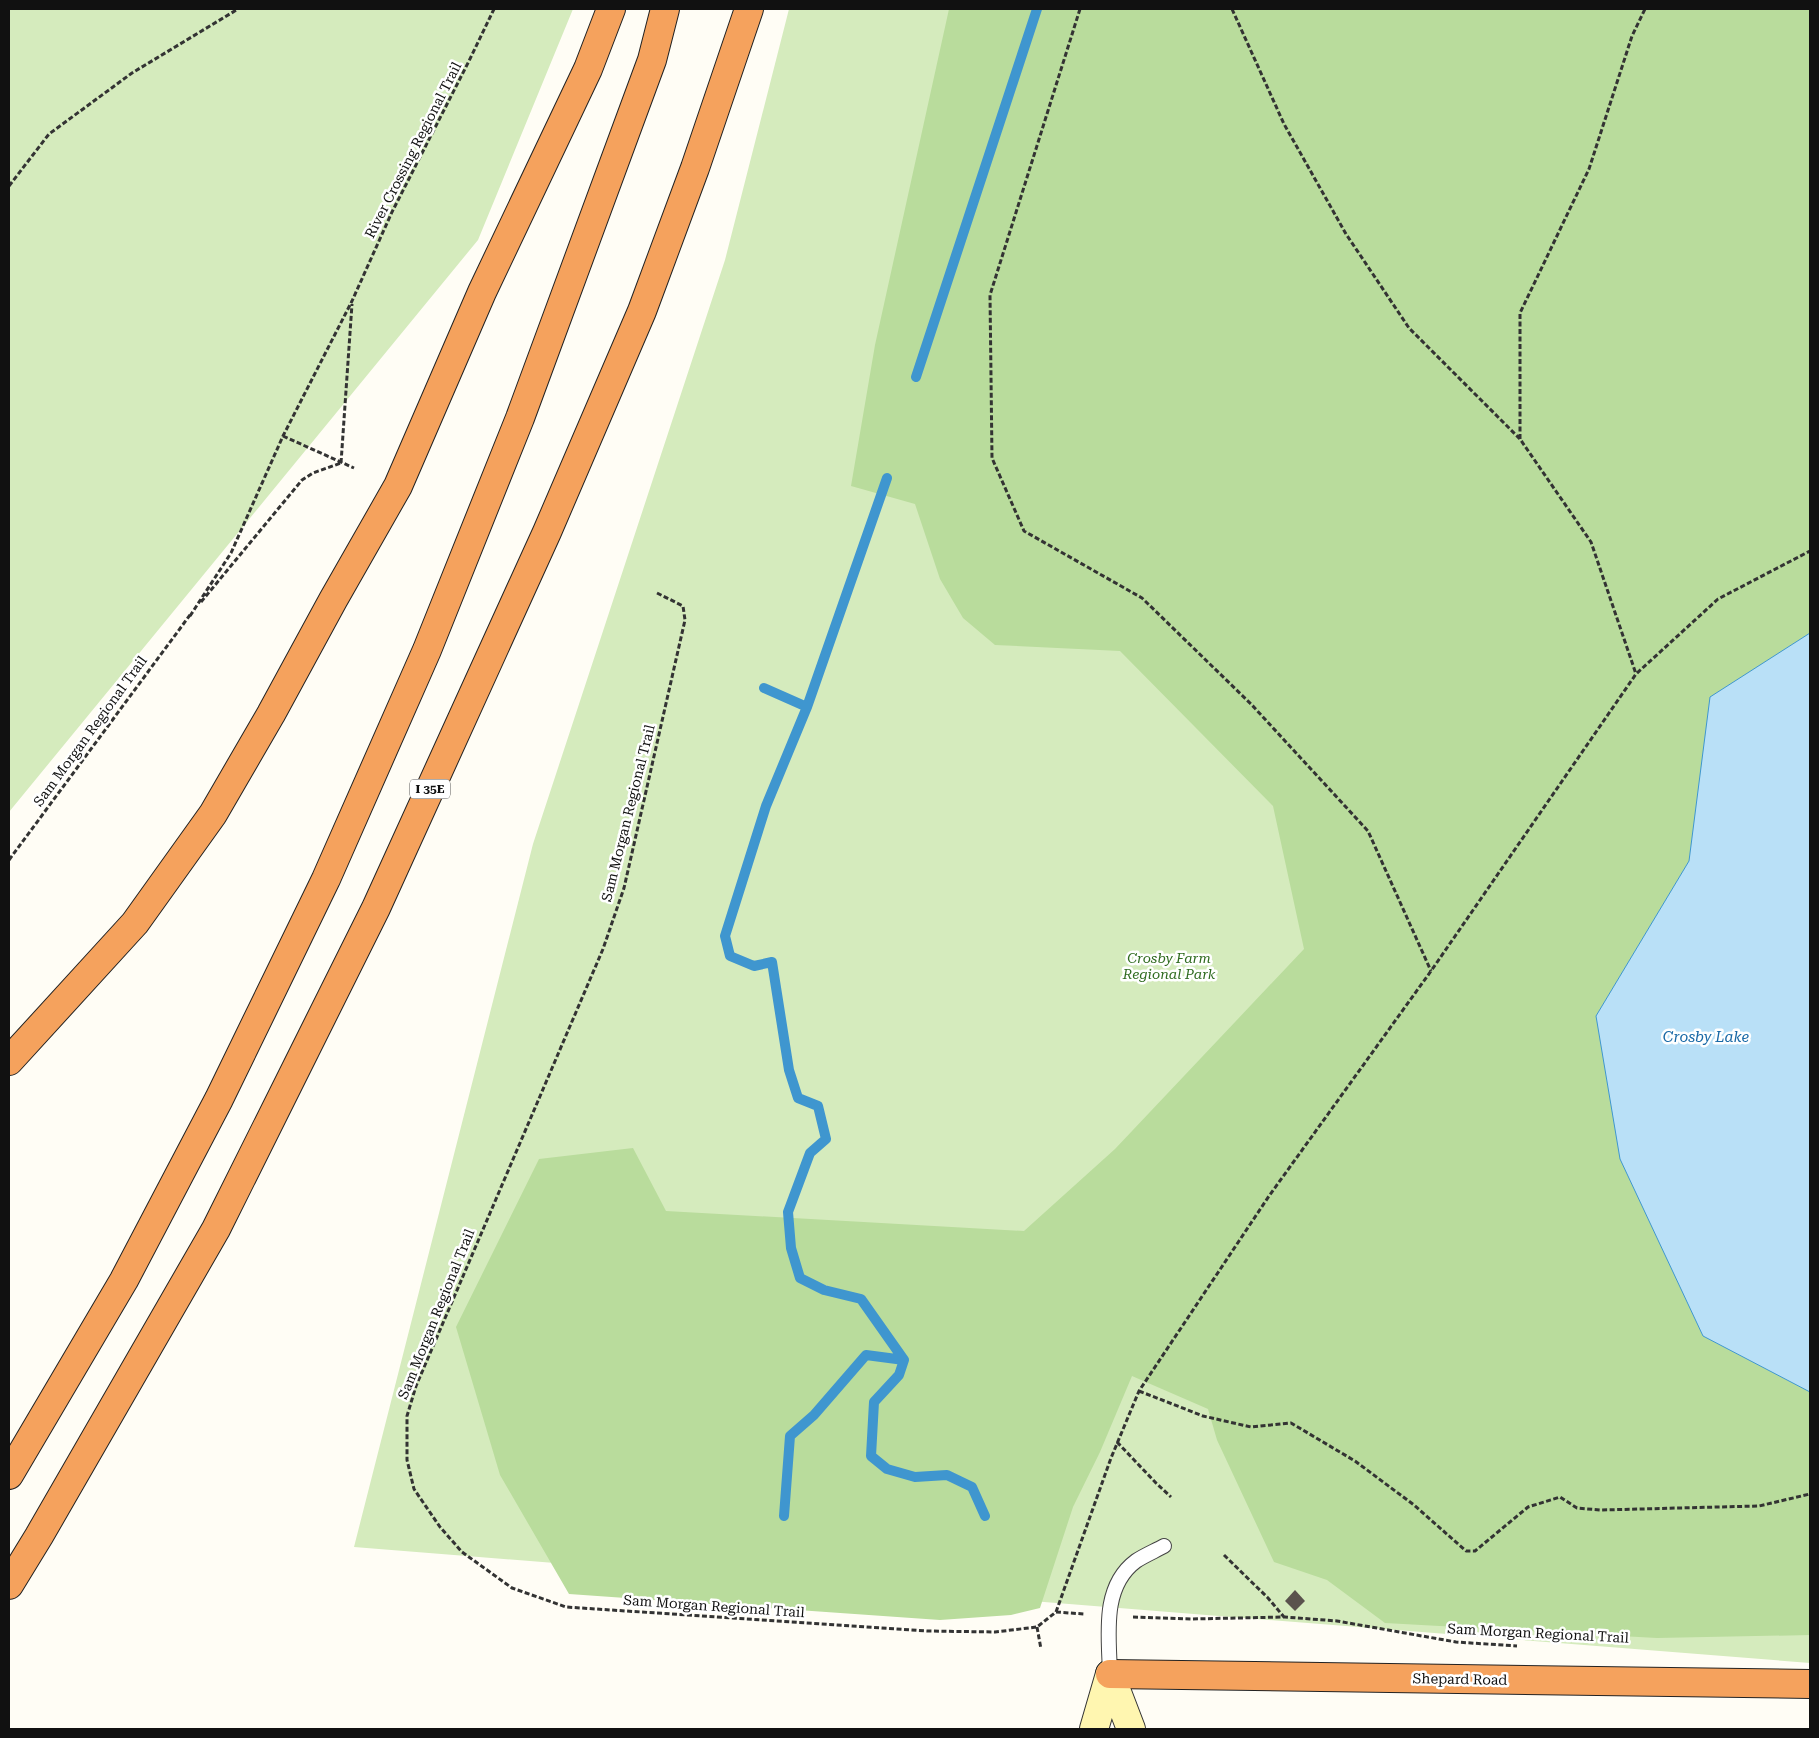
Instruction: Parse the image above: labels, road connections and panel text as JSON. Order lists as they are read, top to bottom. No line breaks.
{"streets":{"highway":["I 35E","Shepard Road"],"path":["River Crossing Regional Trail","Sam Morgan Regional Trail"]},"crossings":[["River Crossing Regional Trail","Sam Morgan Regional Trail"]],"water":["Crosby Lake"],"parks":["Crosby Farm Regional Park"]}
